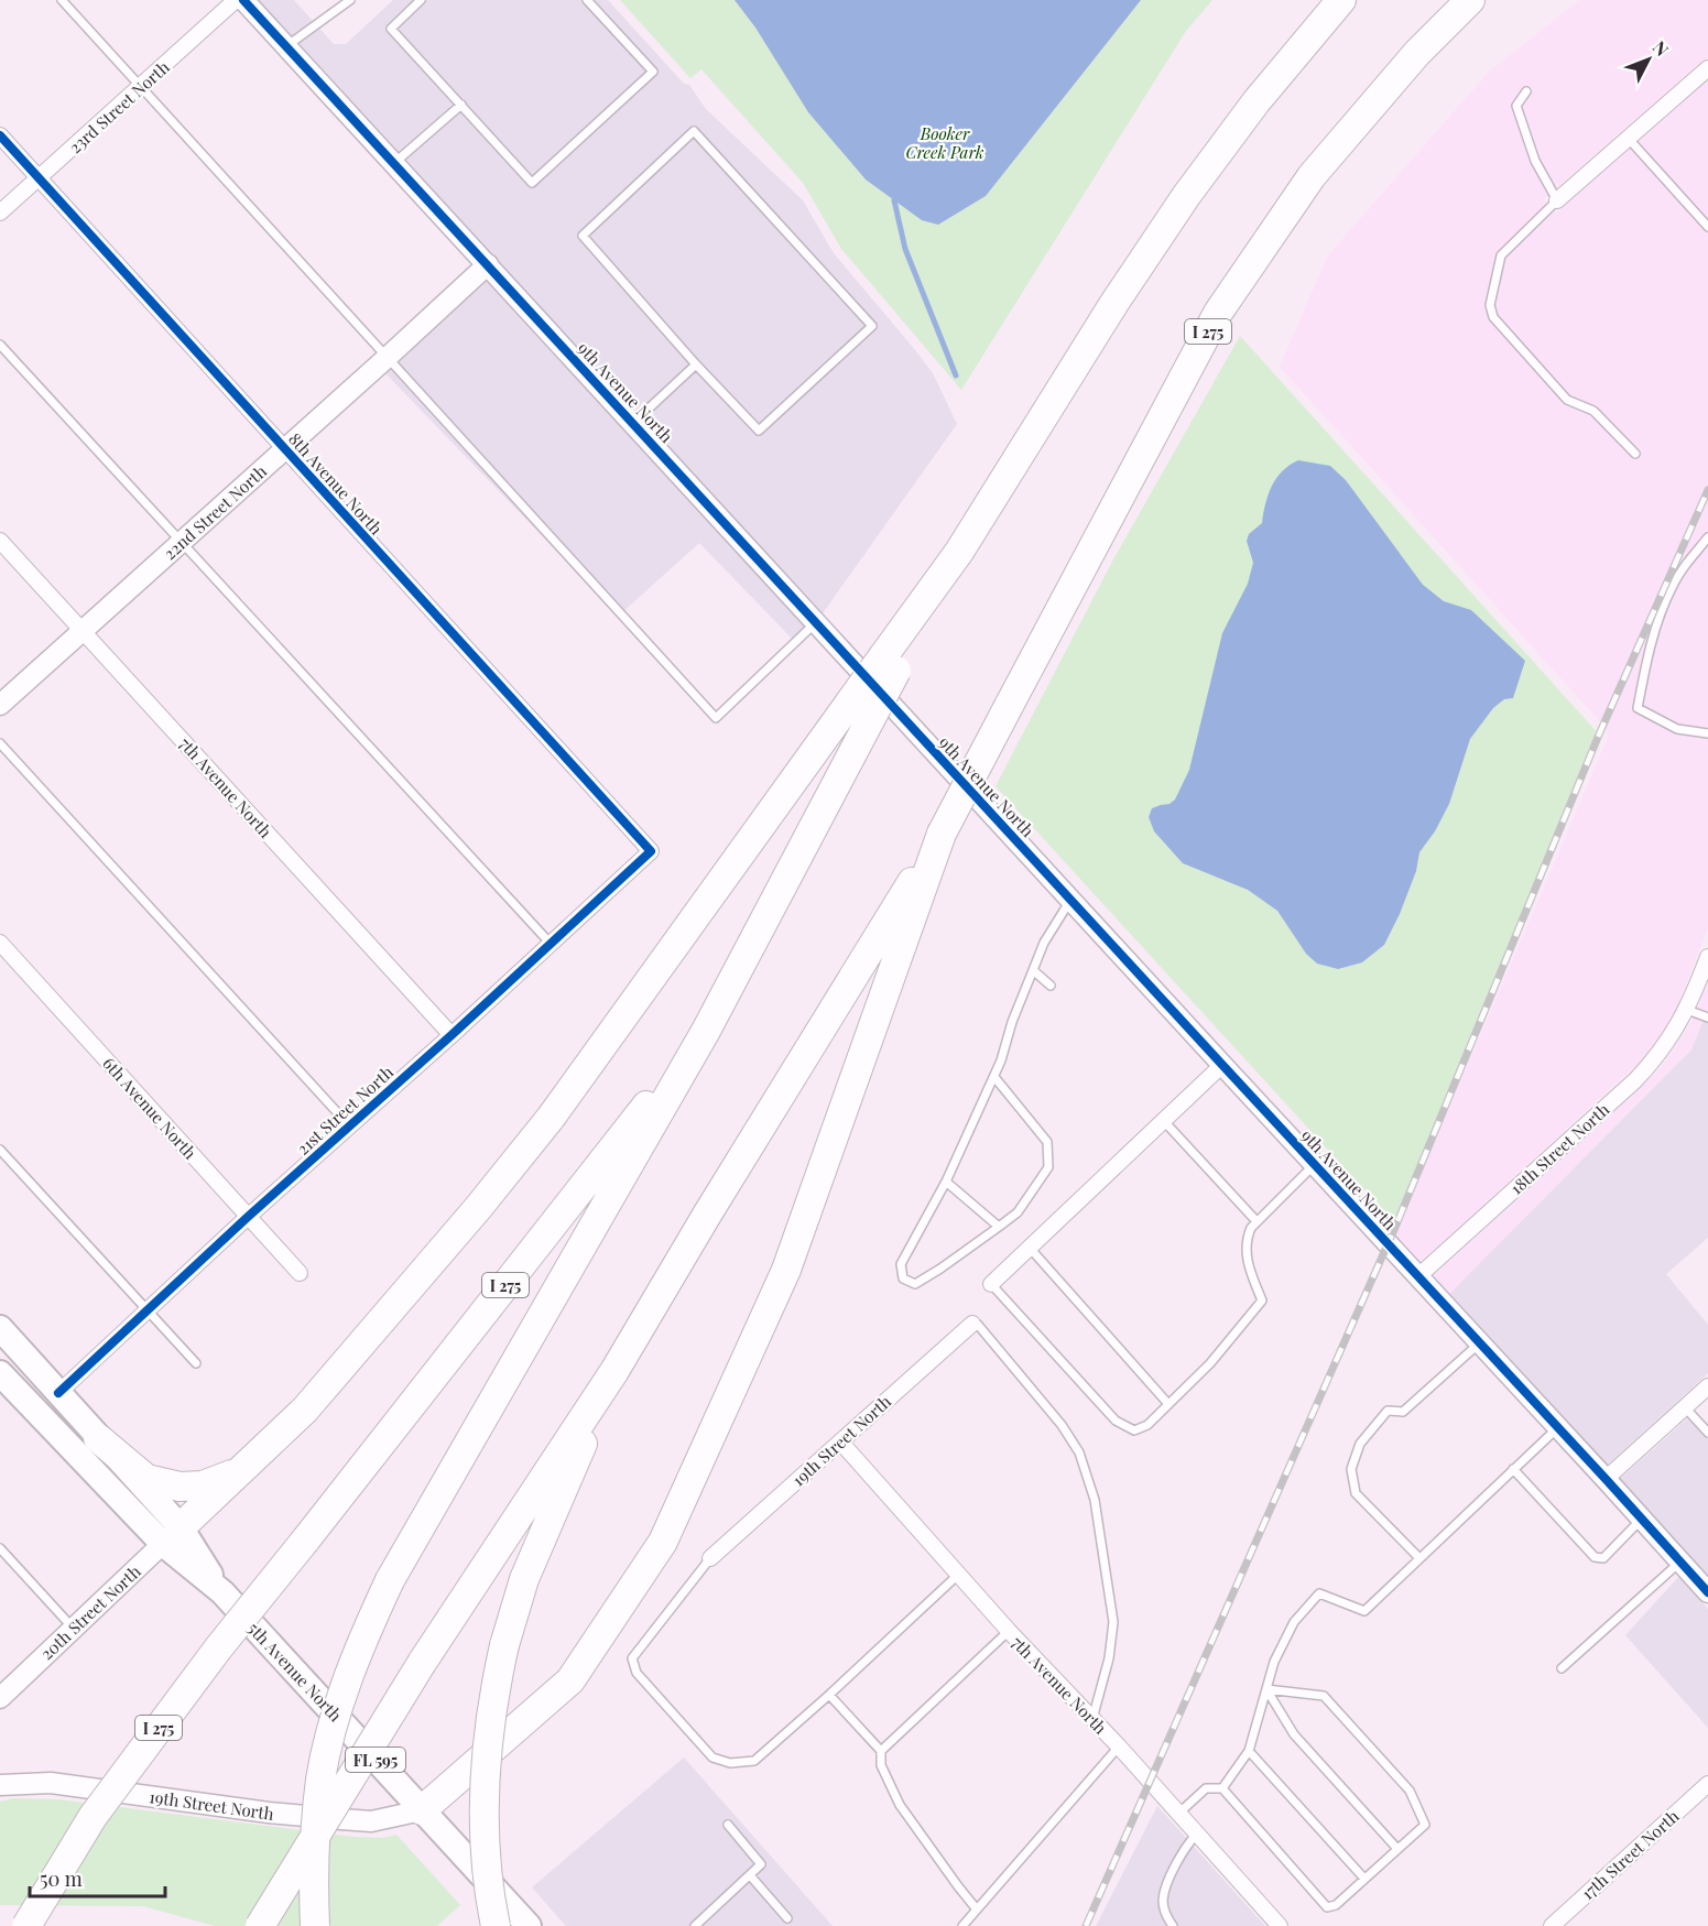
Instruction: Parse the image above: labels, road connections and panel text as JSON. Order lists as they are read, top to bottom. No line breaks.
{"streets":{"highway":["I 275"],"main road":["5th Avenue North","FL 595"],"street":["23rd Street North","9th Avenue North","8th Avenue North","22nd Street North","7th Avenue North","6th Avenue North","21st Street North","18th Street North","19th Street North","20th Street North","17th Street North"]},"crossings":[["23rd Street North","8th Avenue North"],["9th Avenue North","22nd Street North"],["9th Avenue North","18th Street North"],["8th Avenue North","22nd Street North"],["8th Avenue North","21st Street North"],["22nd Street North","7th Avenue North"],["7th Avenue North","21st Street North"],["7th Avenue North","19th Street North"],["6th Avenue North","21st Street North"],["21st Street North","5th Avenue North"],["19th Street North","5th Avenue North"],["20th Street North","5th Avenue North"]],"parks":["Booker Creek Park"],"scale_bar":"50 m","north":"top right"}
